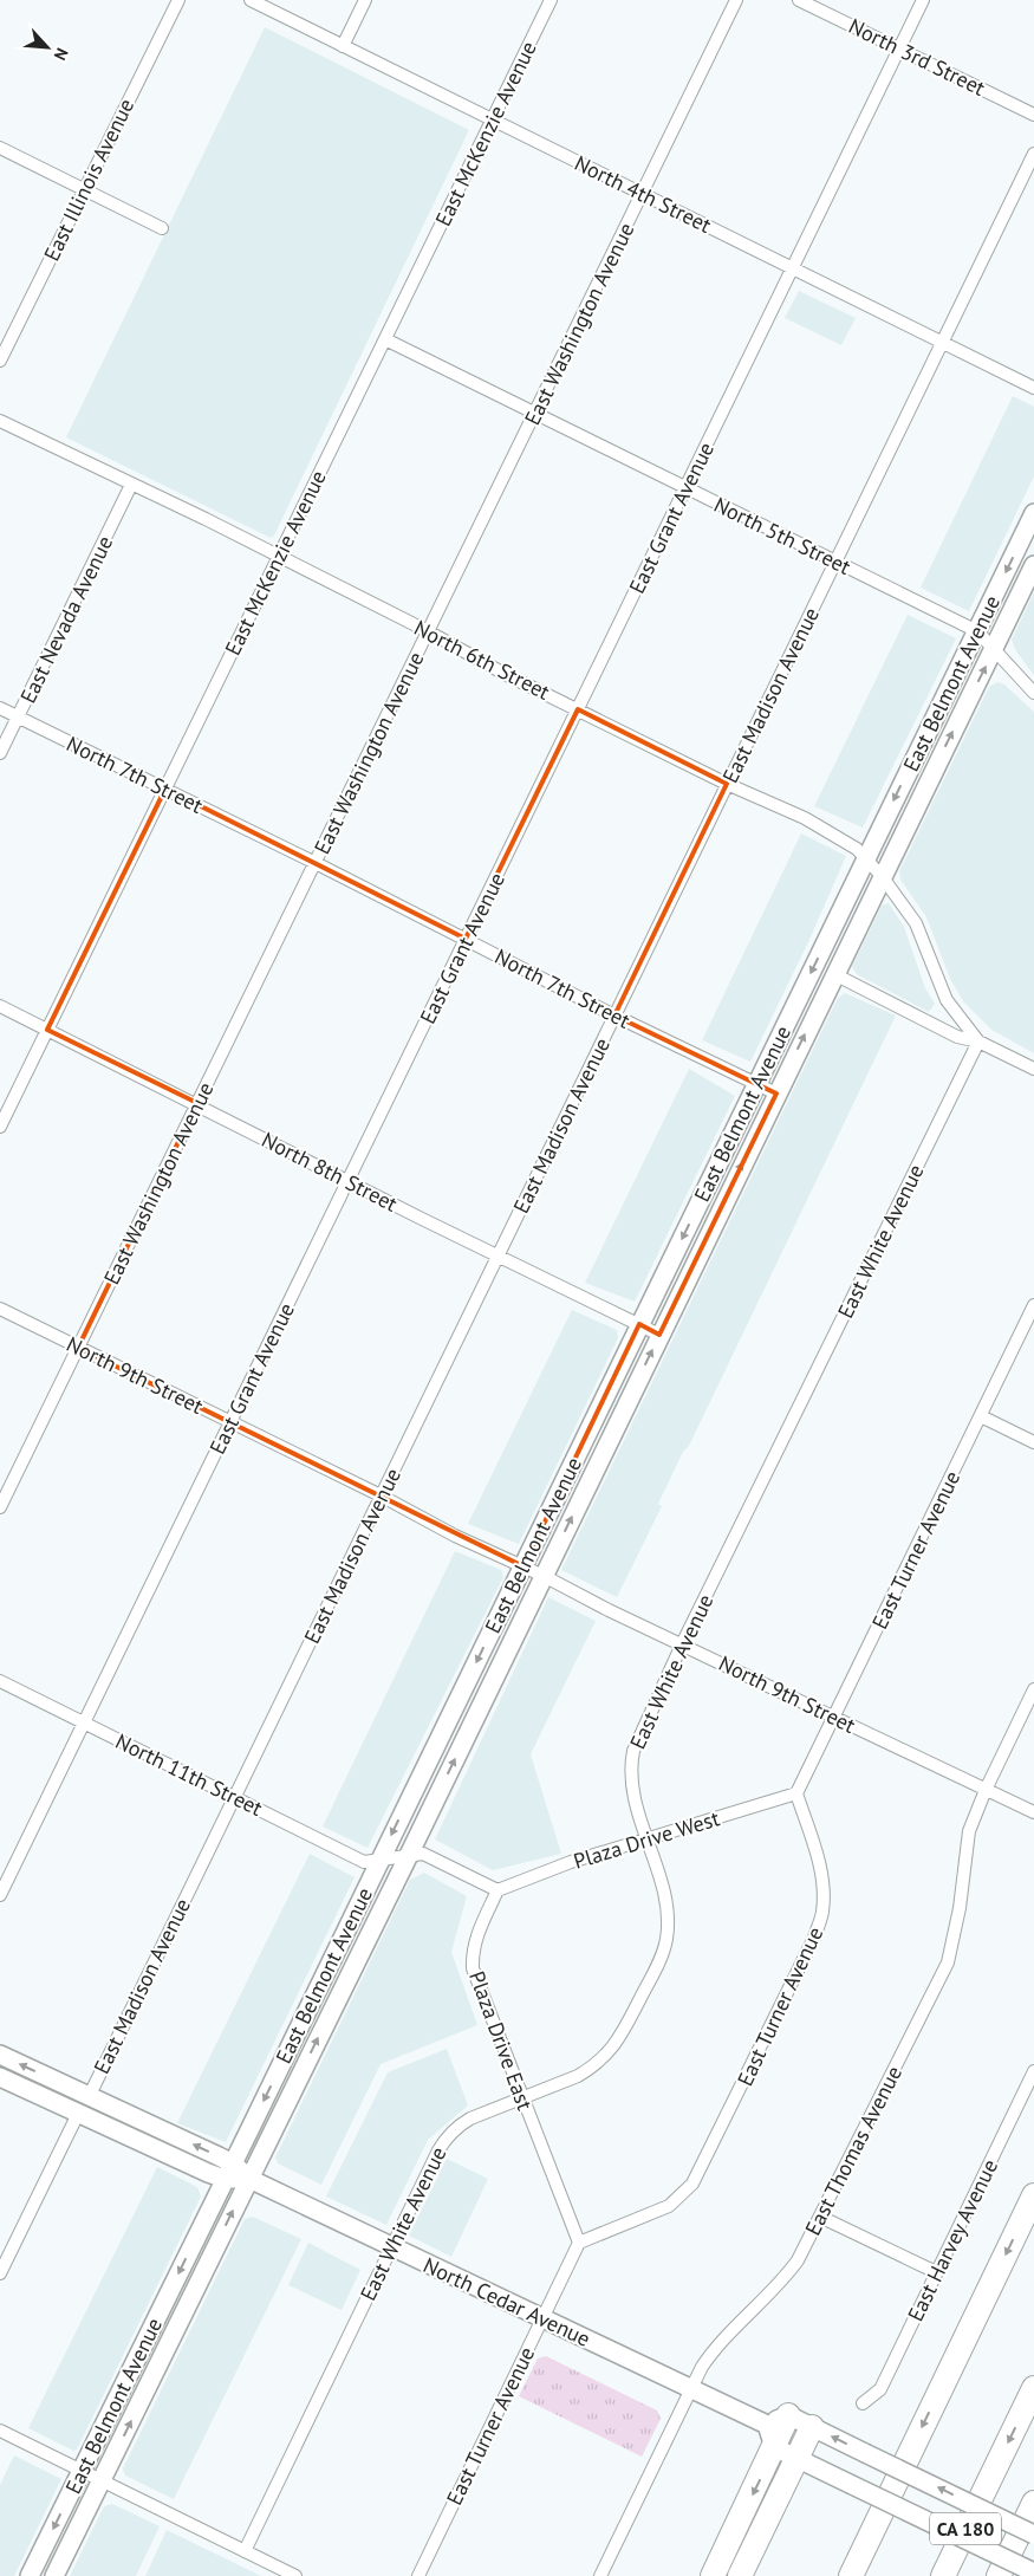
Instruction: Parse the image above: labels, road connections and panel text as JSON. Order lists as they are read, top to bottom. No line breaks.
{"streets":{"highway":["CA 180"],"main road":["East Belmont Avenue","North Cedar Avenue"],"street":["North 3rd Street","East McKenzie Avenue","East Illinois Avenue","North 4th Street","East Washington Avenue","East Grant Avenue","North 5th Street","East Nevada Avenue","North 6th Street","East Madison Avenue","North 7th Street","North 8th Street","East White Avenue","North 9th Street","East Turner Avenue","North 11th Street","Plaza Drive West","Plaza Drive East","East Thomas Avenue","East Harvey Avenue"]},"crossings":[["North 3rd Street","East Grant Avenue"],["East McKenzie Avenue","North 4th Street"],["East McKenzie Avenue","North 5th Street"],["East McKenzie Avenue","North 6th Street"],["East McKenzie Avenue","North 7th Street"],["East McKenzie Avenue","North 8th Street"],["North 4th Street","East Washington Avenue"],["North 4th Street","East Grant Avenue"],["North 4th Street","East Madison Avenue"],["East Washington Avenue","North 5th Street"],["East Washington Avenue","North 6th Street"],["East Washington Avenue","North 7th Street"],["East Washington Avenue","North 8th Street"],["East Washington Avenue","North 9th Street"],["East Grant Avenue","North 5th Street"],["East Grant Avenue","North 6th Street"],["East Grant Avenue","North 7th Street"],["East Grant Avenue","North 8th Street"],["East Grant Avenue","North 9th Street"],["East Grant Avenue","North 11th Street"],["North 5th Street","East Belmont Avenue"],["North 5th Street","East Madison Avenue"],["East Nevada Avenue","North 6th Street"],["East Nevada Avenue","North 7th Street"],["North 6th Street","East Belmont Avenue"],["North 6th Street","East Madison Avenue"],["North 6th Street","East White Avenue"],["East Belmont Avenue","North 7th Street"],["East Belmont Avenue","North 8th Street"],["East Belmont Avenue","North 9th Street"],["East Belmont Avenue","North 11th Street"],["East Belmont Avenue","North Cedar Avenue"],["East Madison Avenue","North 7th Street"],["East Madison Avenue","North 8th Street"],["East Madison Avenue","North 9th Street"],["East Madison Avenue","North 11th Street"],["East Madison Avenue","North Cedar Avenue"],["East White Avenue","North 9th Street"],["East White Avenue","Plaza Drive West"],["East White Avenue","Plaza Drive East"],["East White Avenue","North Cedar Avenue"],["North 9th Street","East Turner Avenue"],["North 9th Street","East Thomas Avenue"],["East Turner Avenue","Plaza Drive West"],["East Turner Avenue","Plaza Drive East"],["East Turner Avenue","North Cedar Avenue"],["Plaza Drive West","Plaza Drive East"],["East Thomas Avenue","North Cedar Avenue"]],"north":"bottom right"}
